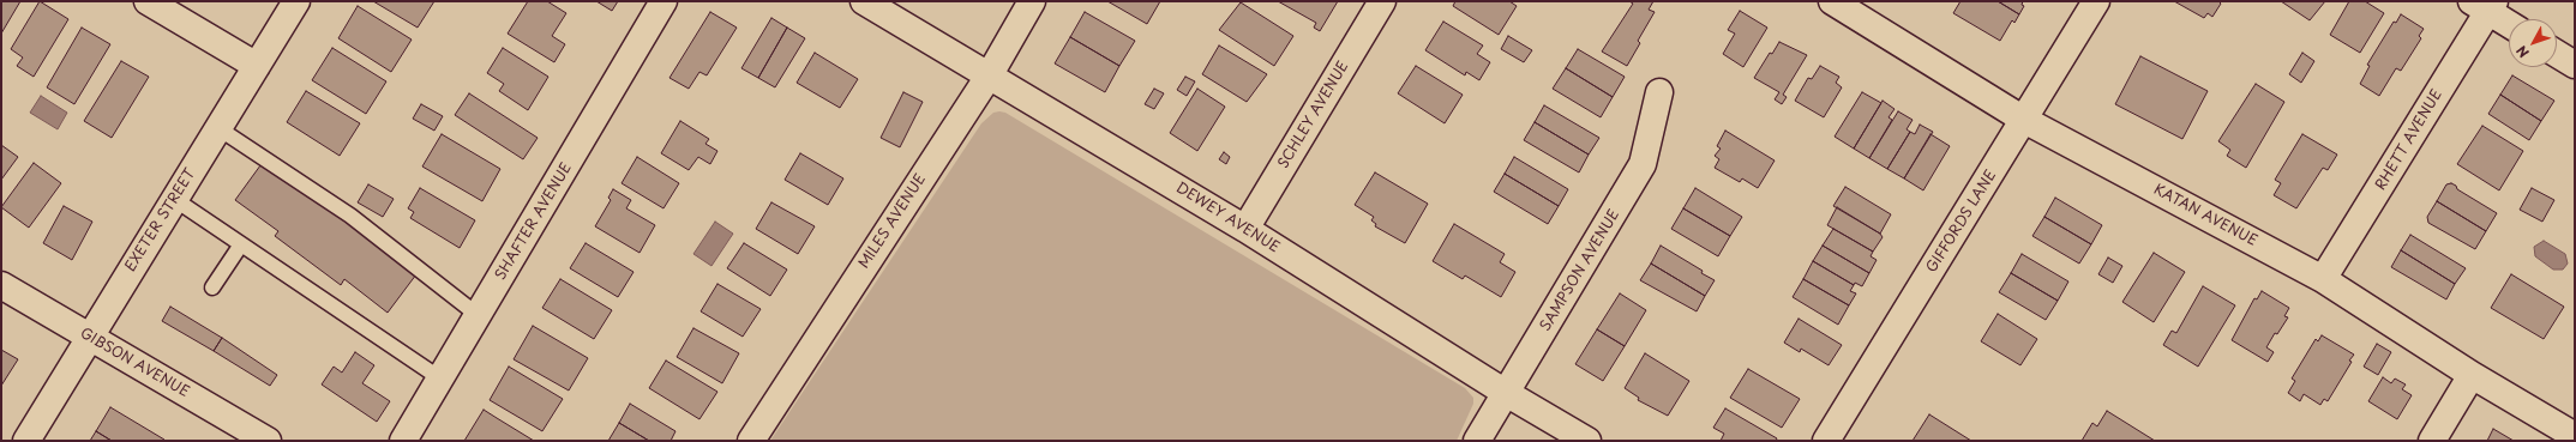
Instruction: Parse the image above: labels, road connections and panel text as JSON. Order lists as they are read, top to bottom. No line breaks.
{"streets":{"street":["SCHLEY AVENUE","RHETT AVENUE","KATAN AVENUE","DEWEY AVENUE","EXETER STREET","SHAFTER AVENUE","MILES AVENUE","GIFFORDS LANE","SAMPSON AVENUE","GIBSON AVENUE"]},"crossings":[["SCHLEY AVENUE","DEWEY AVENUE"],["RHETT AVENUE","KATAN AVENUE"],["KATAN AVENUE","GIFFORDS LANE"],["DEWEY AVENUE","MILES AVENUE"],["DEWEY AVENUE","SAMPSON AVENUE"],["EXETER STREET","GIBSON AVENUE"]],"north":"bottom left"}
